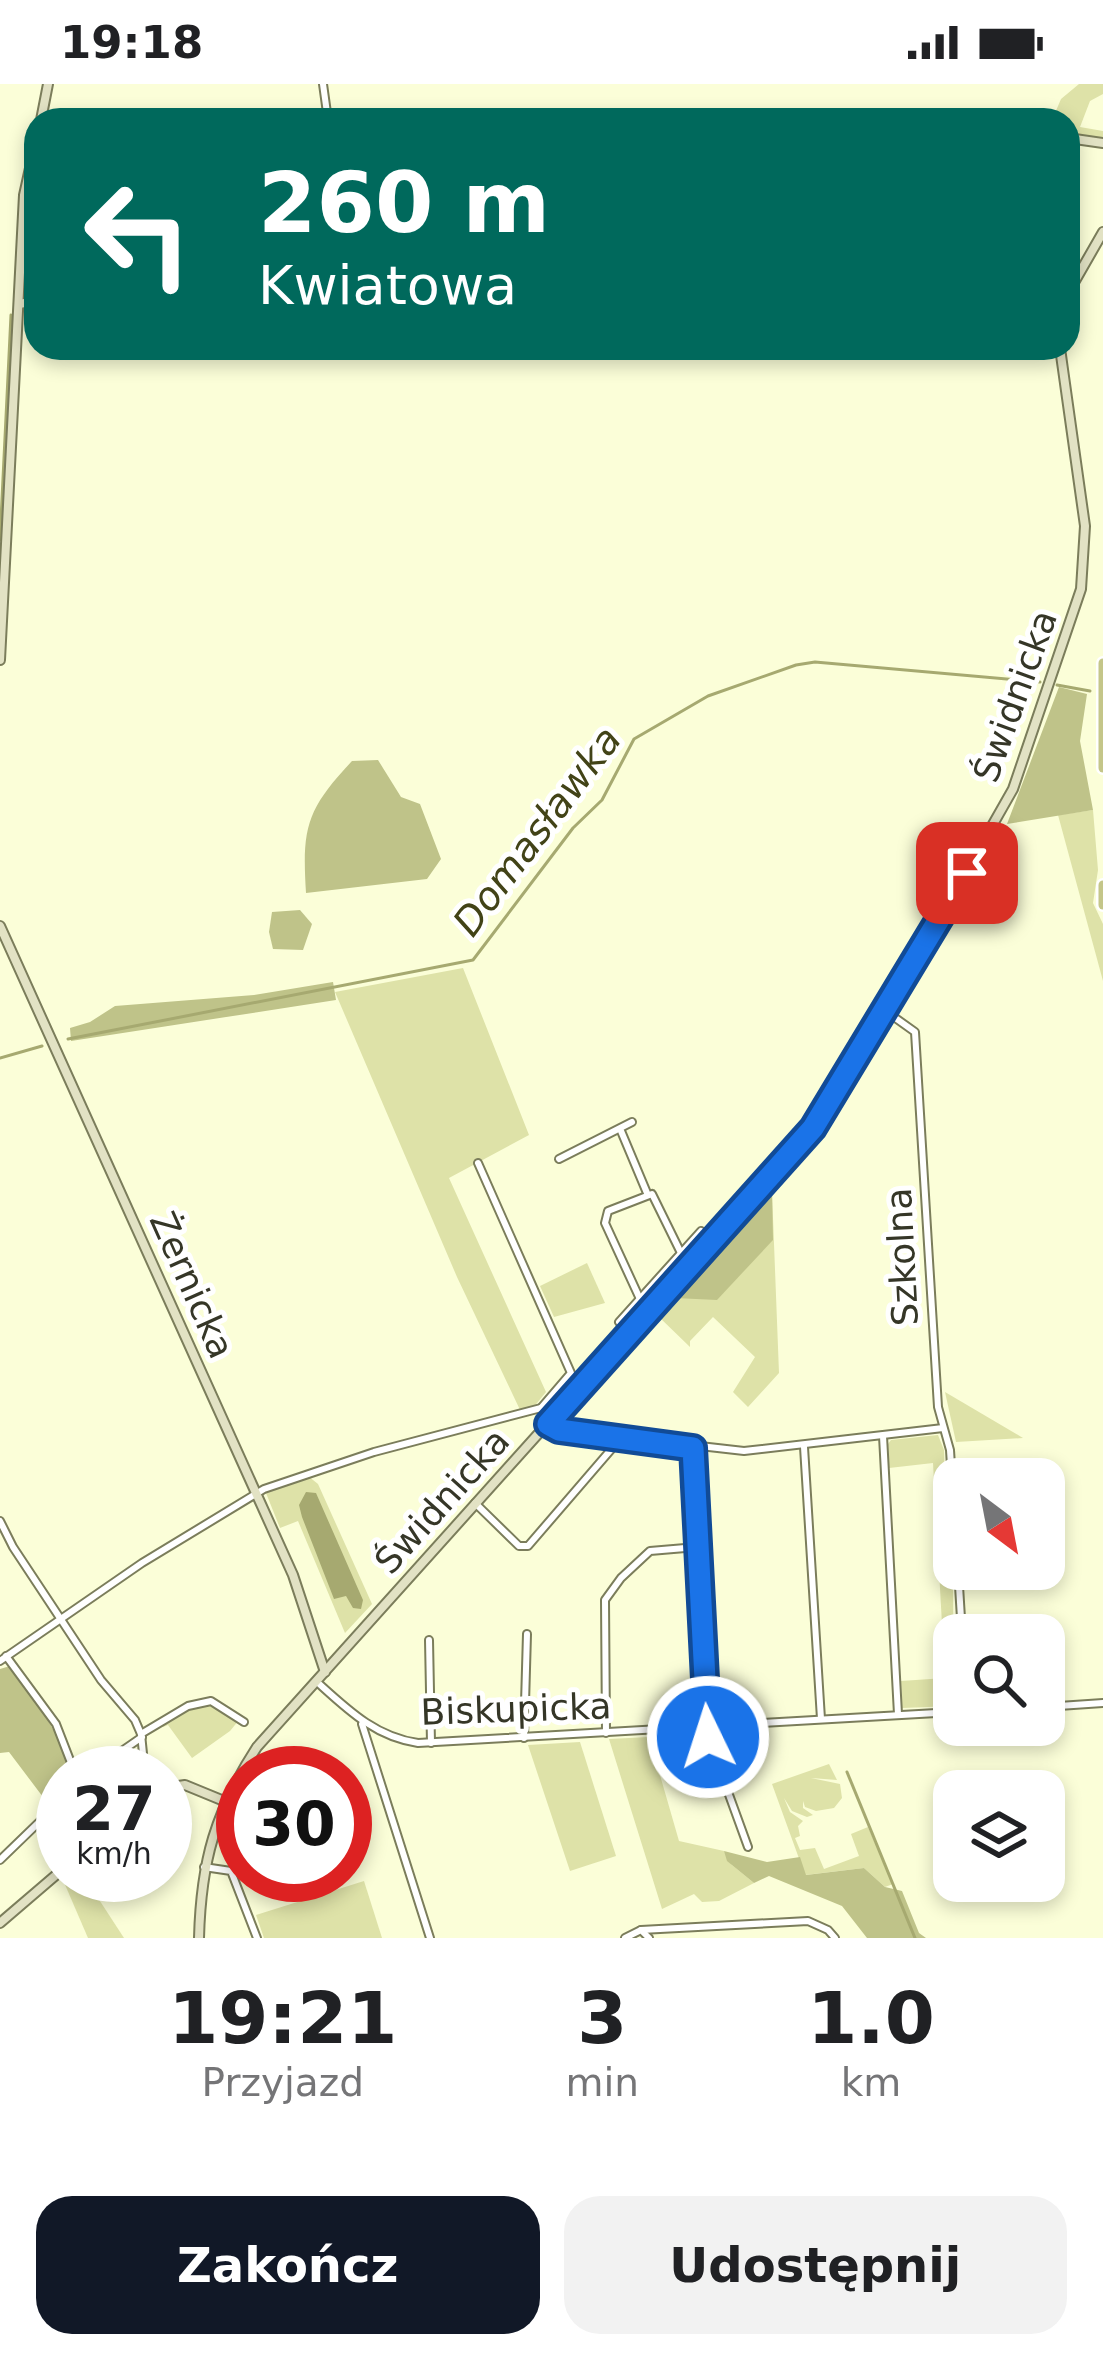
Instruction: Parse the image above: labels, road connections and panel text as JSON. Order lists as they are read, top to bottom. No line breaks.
{"streets":{"street":["Świdnicka","Szkolna","Żernicka","Biskupicka"]},"crossings":[["Świdnicka","Szkolna"],["Świdnicka","Żernicka"],["Świdnicka","Biskupicka"]],"water":["Domasławka"],"north":"bottom right","page":{"status":"19:18","turn":["260 m","Kwiatowa"],"speed":"27 km/h","limit":"30","eta":["19:21","Przyjazd","3","min","1.0","km"],"buttons":["Zakończ","Udostępnij"]}}
